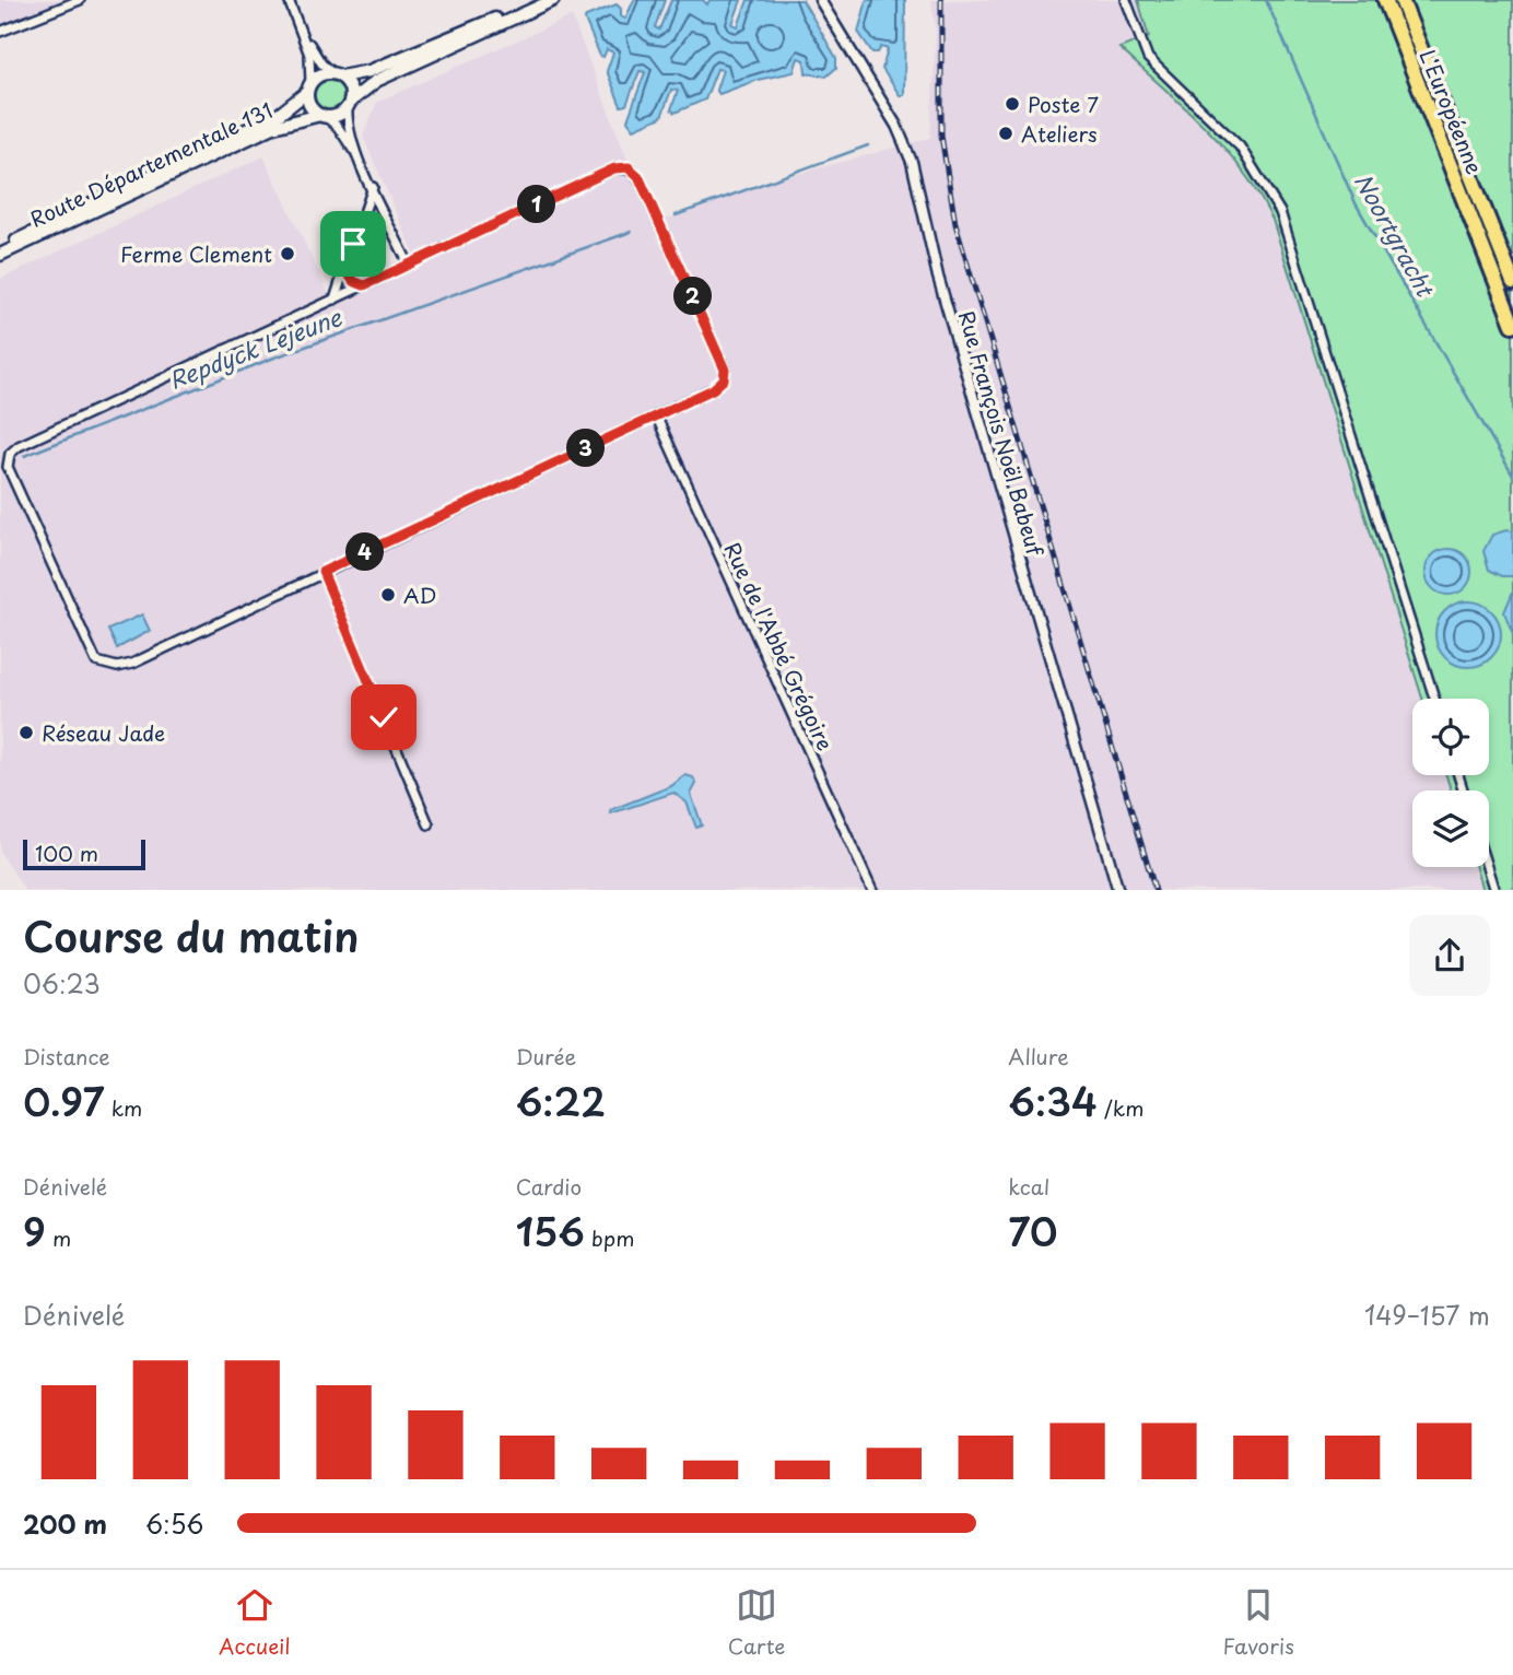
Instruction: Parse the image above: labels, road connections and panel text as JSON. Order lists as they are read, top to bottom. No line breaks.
{"streets":{"highway":["L'Européenne"],"main road":["Route Départementale 131"],"street":["Rue François Noël Babeuf","Rue de l'Abbé Grégoire"]},"water":["Noortgracht","Repdyck Lejeune"],"places":["Poste 7","Ateliers","Ferme Clement","AD","Réseau Jade"],"scale_bar":"100 m","page":{"pins":["1","2","3","4"],"scale":"100 m","heading":["Course du matin","06:23"],"stats":[["Distance","0.97 km"],["Durée","6:22"],["Allure","6:34 /km"],["Dénivelé","9 m"],["Cardio","156 bpm"],["kcal","70"]],"chart":["Dénivelé","149–157 m"],"list":[{"name":"200 m","note":"6:56"}],"tabs":["Accueil","Carte","Favoris"]}}
